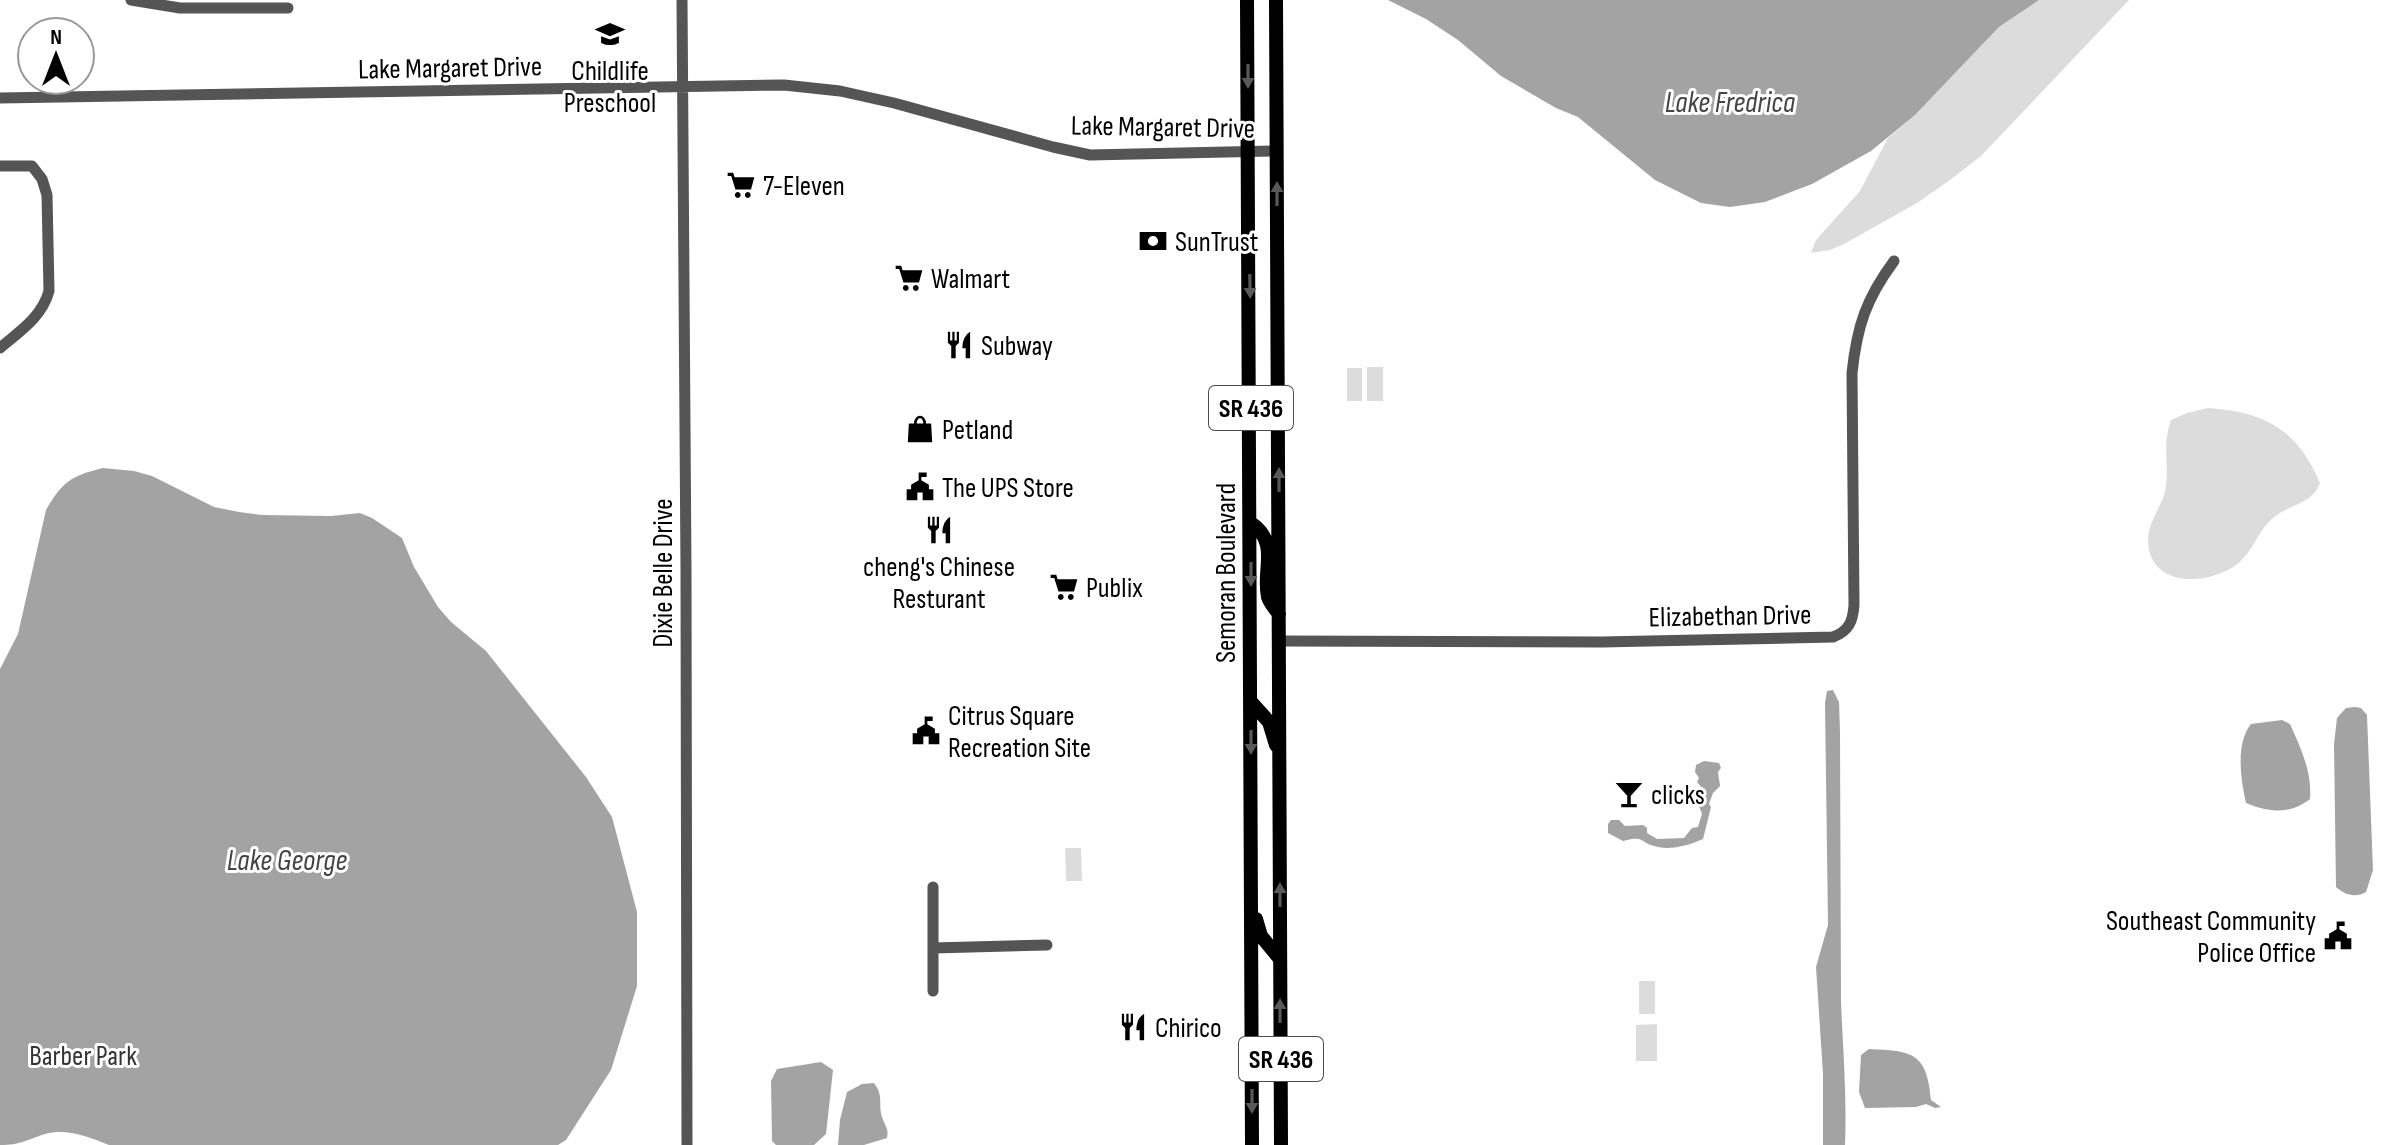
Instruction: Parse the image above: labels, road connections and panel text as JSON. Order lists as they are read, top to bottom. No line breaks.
{"streets":{"main road":["SR 436","Semoran Boulevard"],"street":["Lake Margaret Drive","Dixie Belle Drive","Elizabethan Drive"]},"crossings":[["Lake Margaret Drive","Dixie Belle Drive"],["Lake Margaret Drive","Semoran Boulevard"],["Semoran Boulevard","Elizabethan Drive"]],"water":["Lake Fredrica","Lake George"],"parks":["Barber Park"],"places":{"school or university":["Childlife Preschool"],"supermarket":["7-Eleven","Walmart","Publix"],"bank":["SunTrust"],"restaurant":["Subway","cheng's Chinese Resturant","Chirico"],"shop":["Petland"],"public building":["The UPS Store","Citrus Square Recreation Site","Southeast Community Police Office"],"bar":["clicks"]},"north":"top"}
